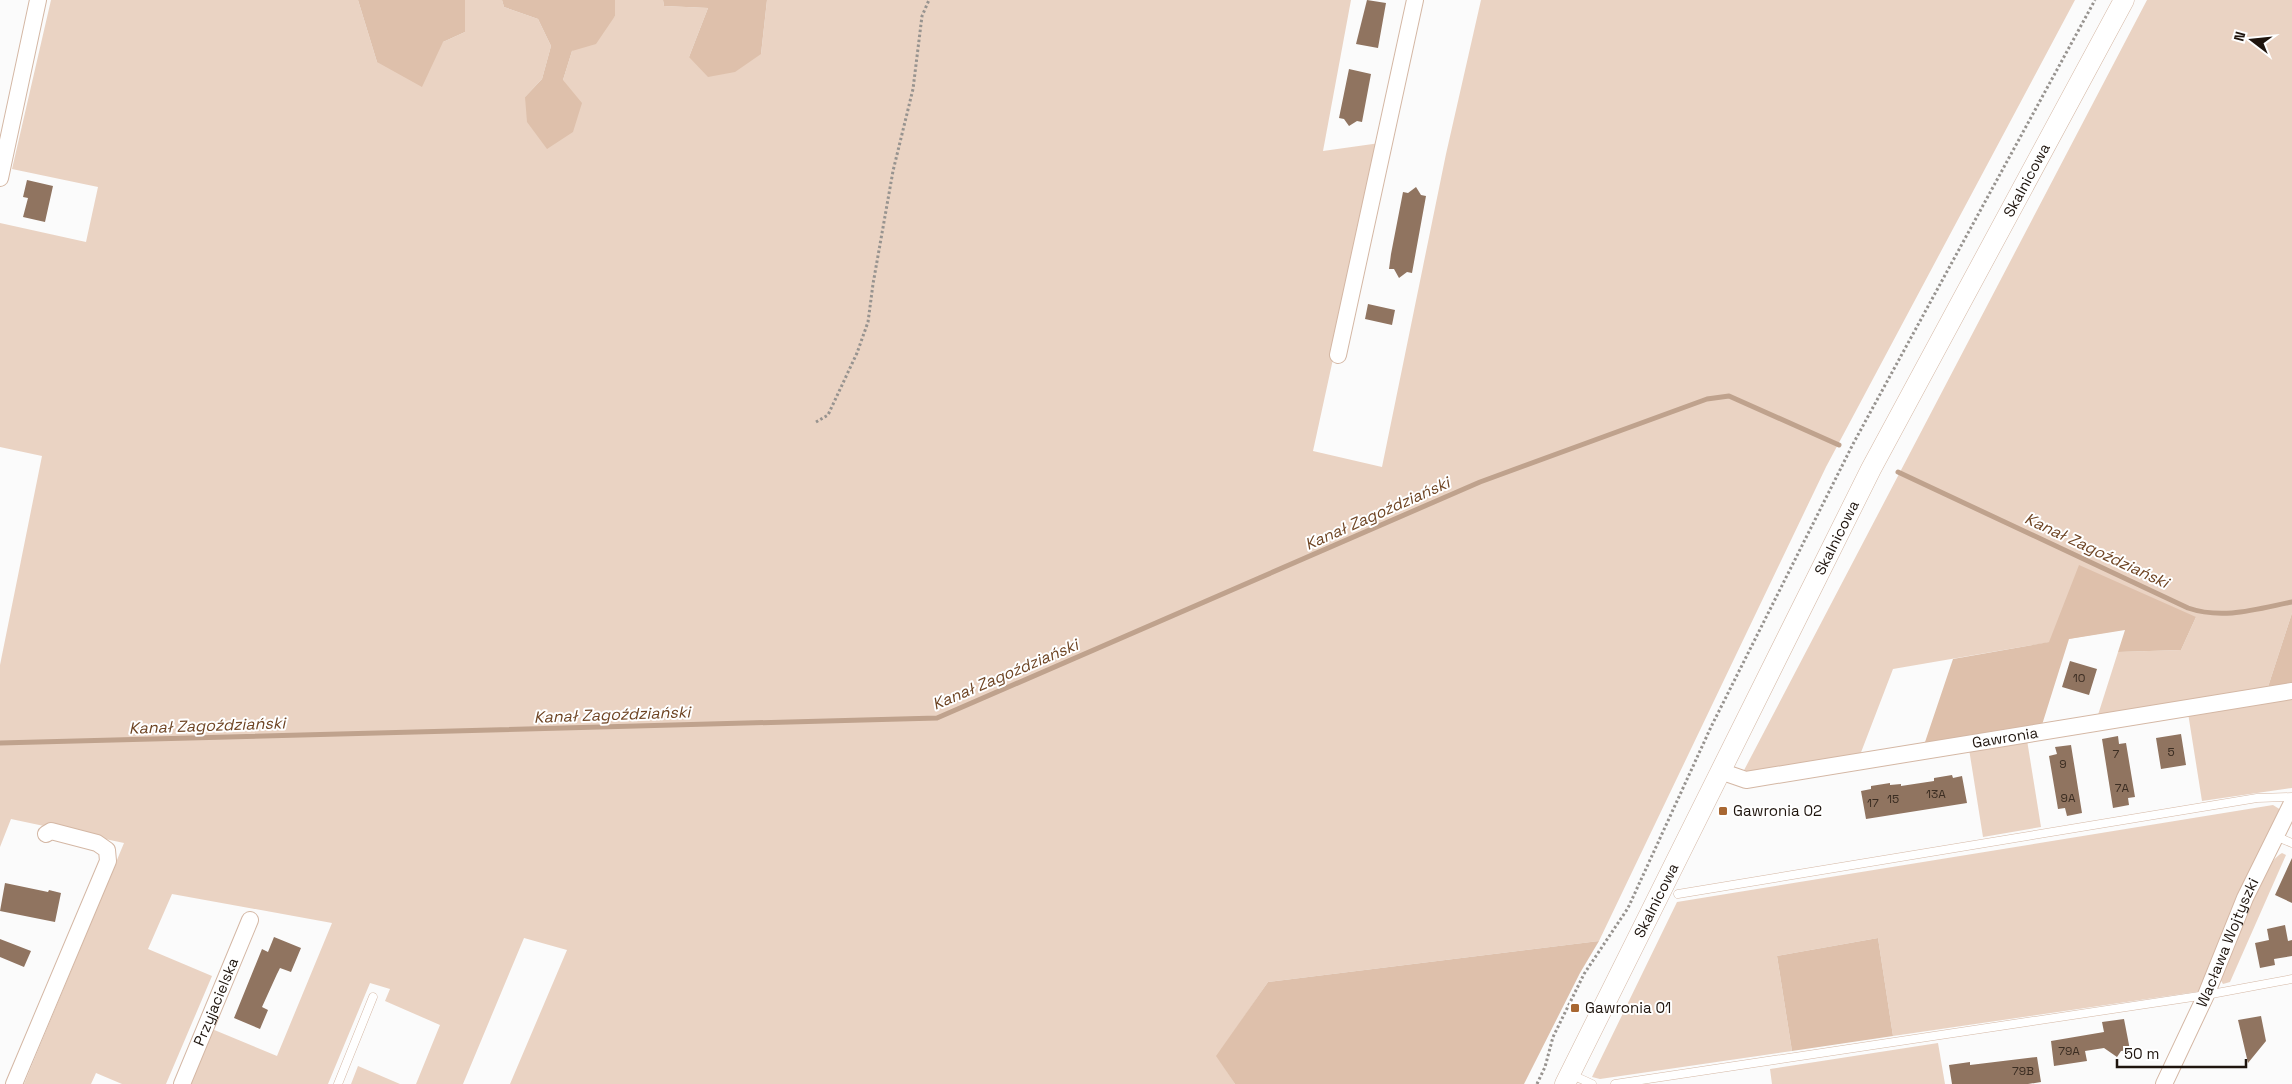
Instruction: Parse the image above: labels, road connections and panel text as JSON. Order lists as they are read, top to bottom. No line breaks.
{"streets":{"street":["Skalnicowa","Gawronia","Wacława Wojtyszki","Przyjacielska"]},"crossings":[["Skalnicowa","Gawronia"]],"water":["Kanał Zagoździański"],"places":{"transit":["Gawronia 02","Gawronia 01"]},"house_numbers":["10","5","7","9","7A","13A","9A","15","17","79A","79B"],"scale_bar":"50 m","north":"left"}
